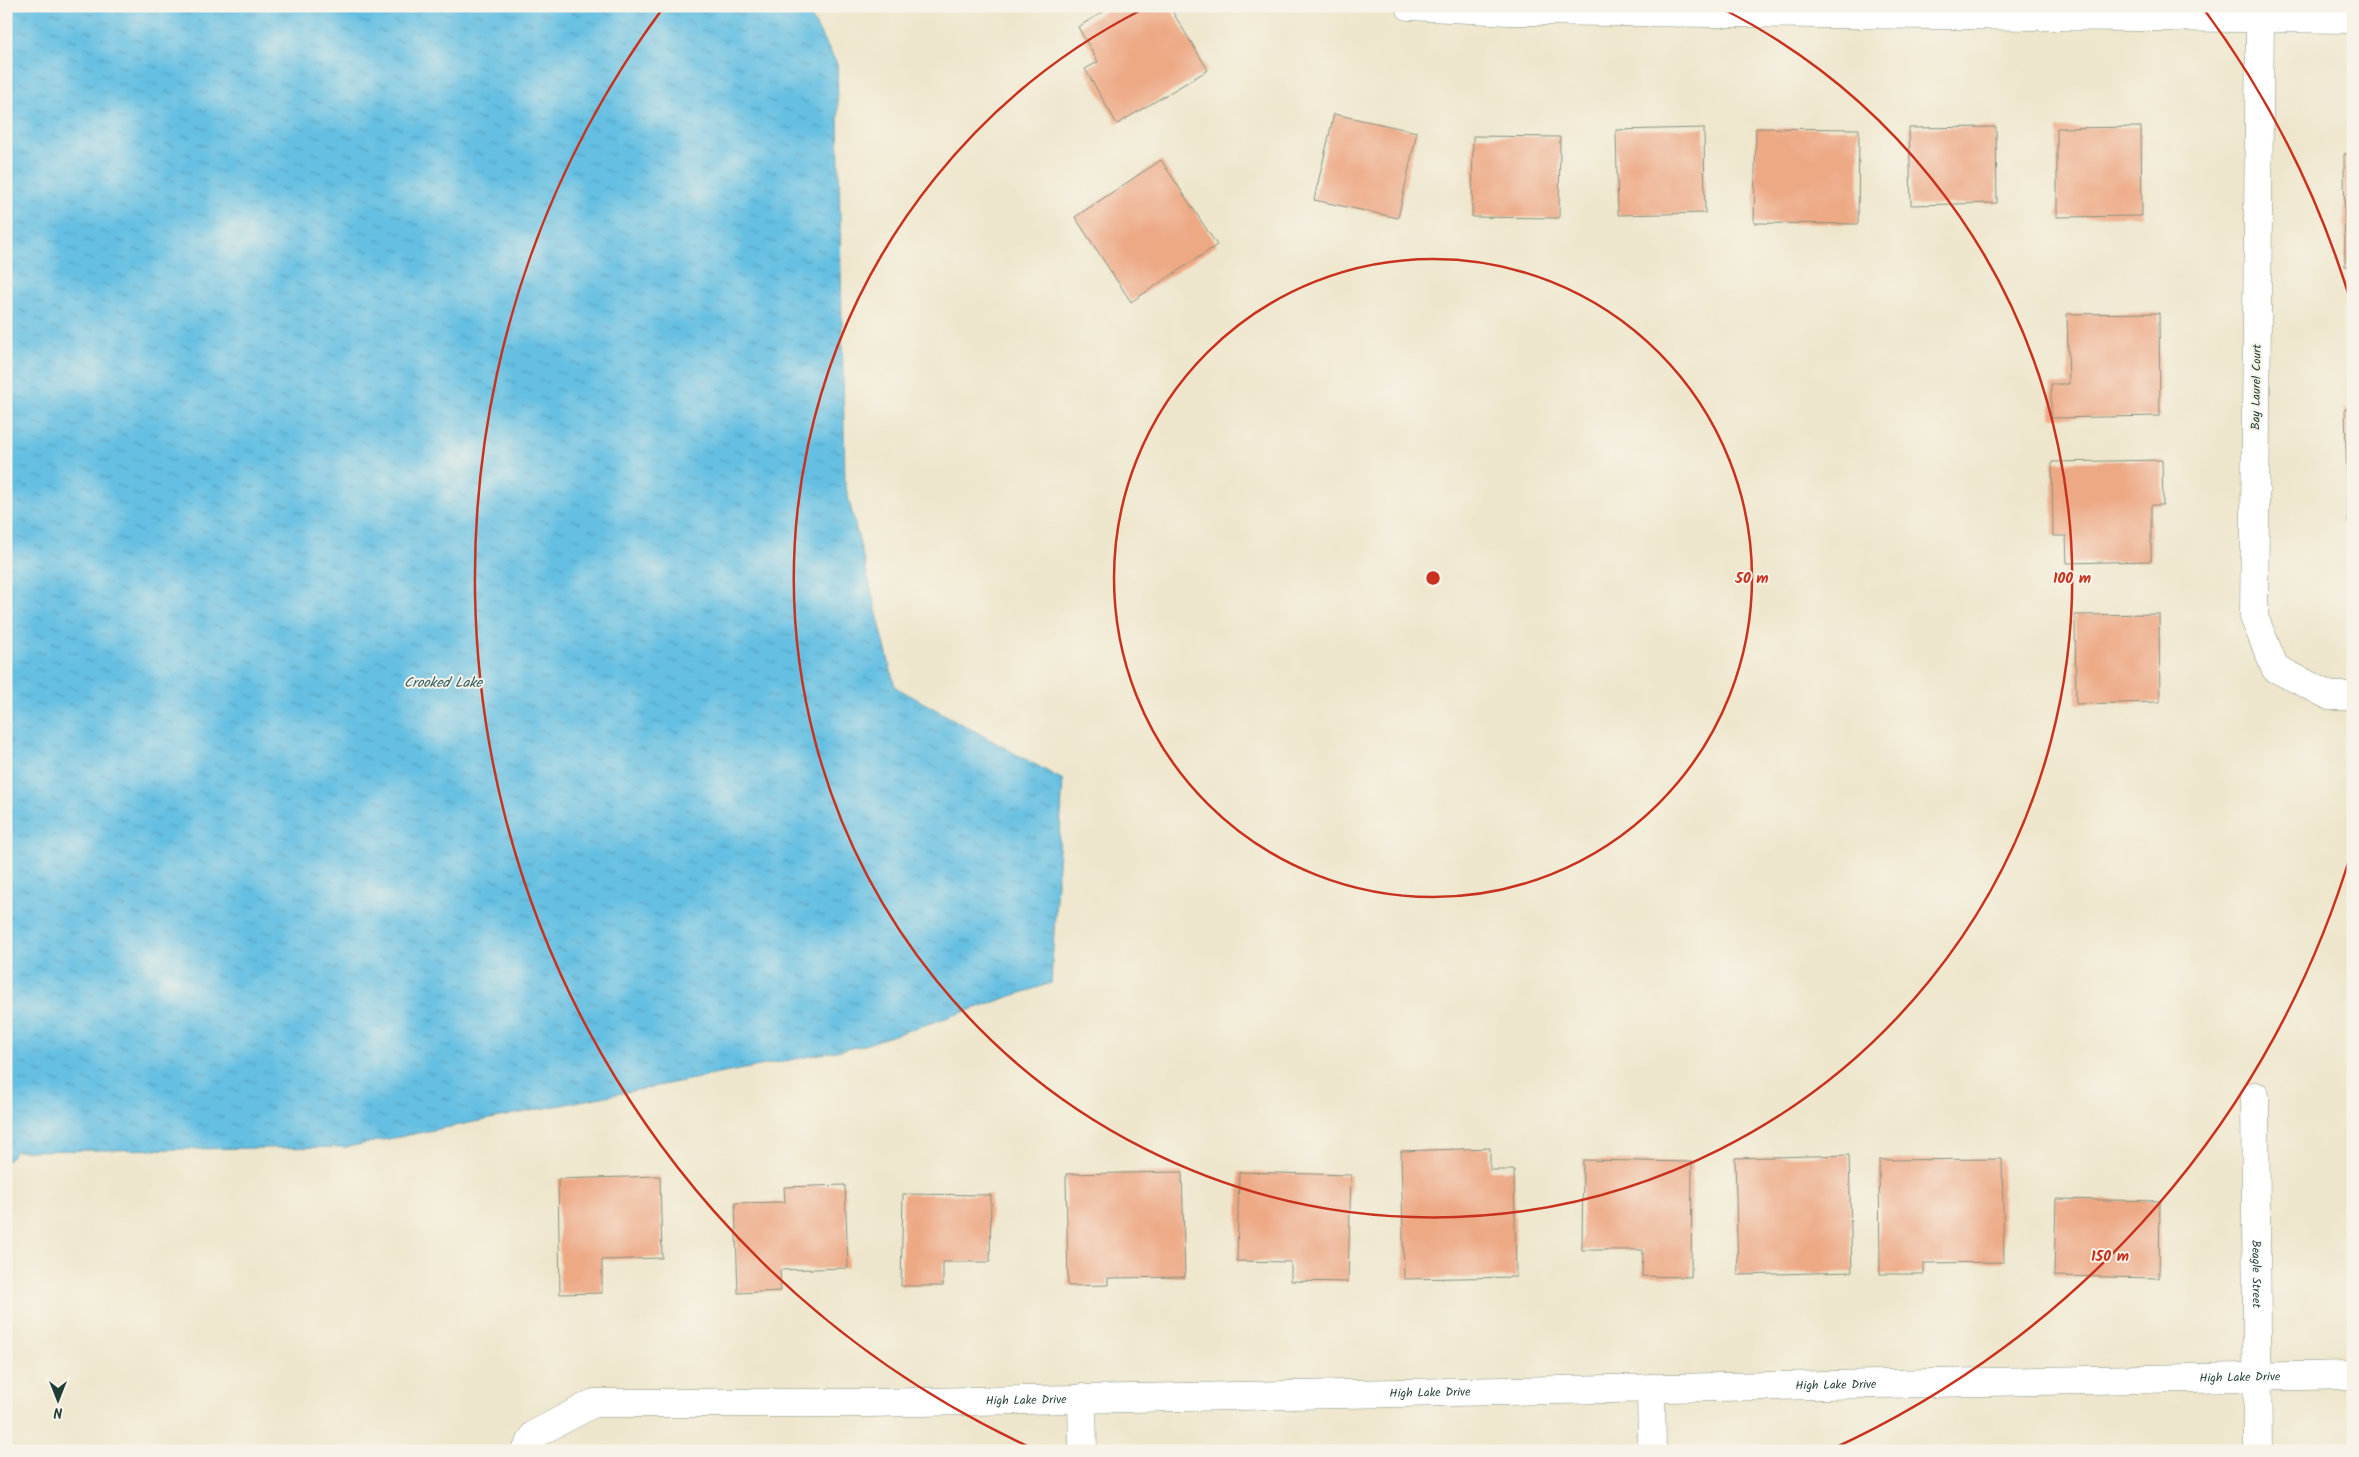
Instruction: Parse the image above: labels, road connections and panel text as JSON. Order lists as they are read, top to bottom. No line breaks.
{"streets":{"street":["Bay Laurel Court","Beagle Street","High Lake Drive"]},"crossings":[["Beagle Street","High Lake Drive"]],"water":["Crooked Lake"],"north":"bottom","rings":["50 m","100 m","150 m"]}
